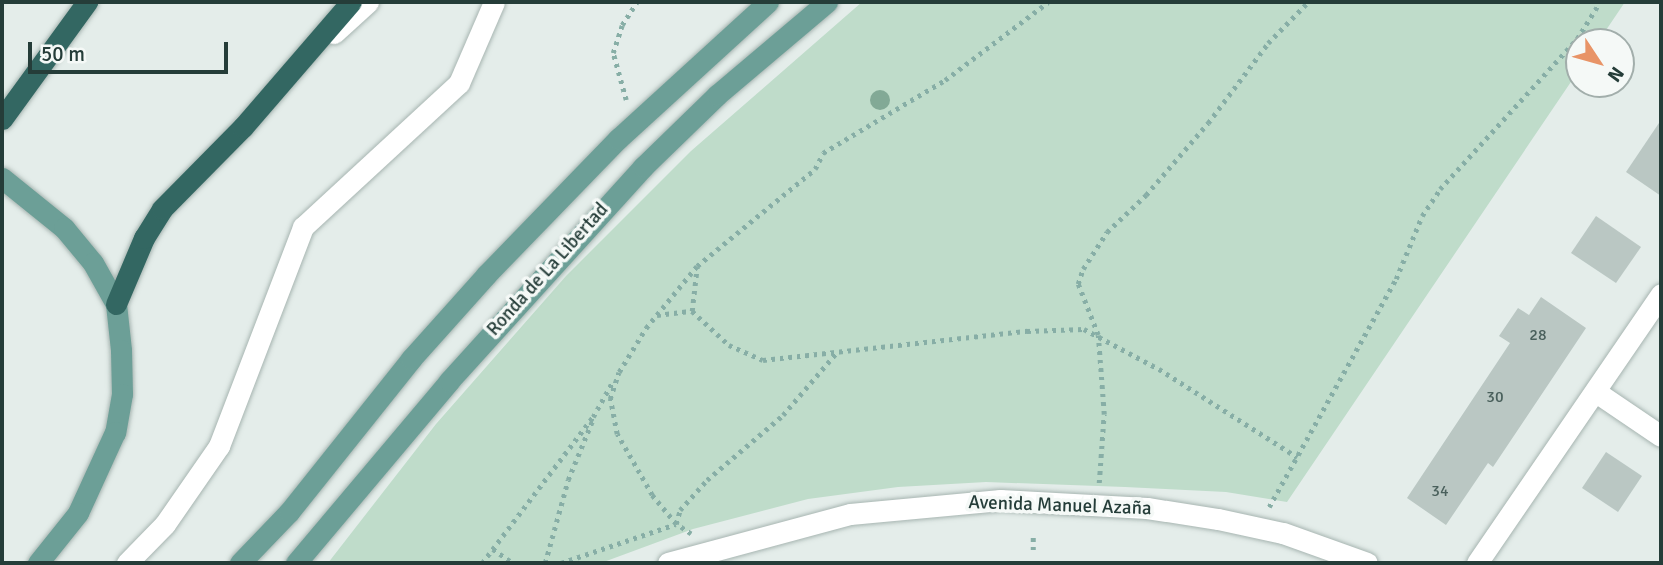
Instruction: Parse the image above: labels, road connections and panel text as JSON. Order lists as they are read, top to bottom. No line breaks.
{"streets":{"main road":["Ronda de La Libertad"],"street":["Avenida Manuel Azaña"]},"house_numbers":["28","30","34"],"scale_bar":"50 m","north":"bottom right"}
